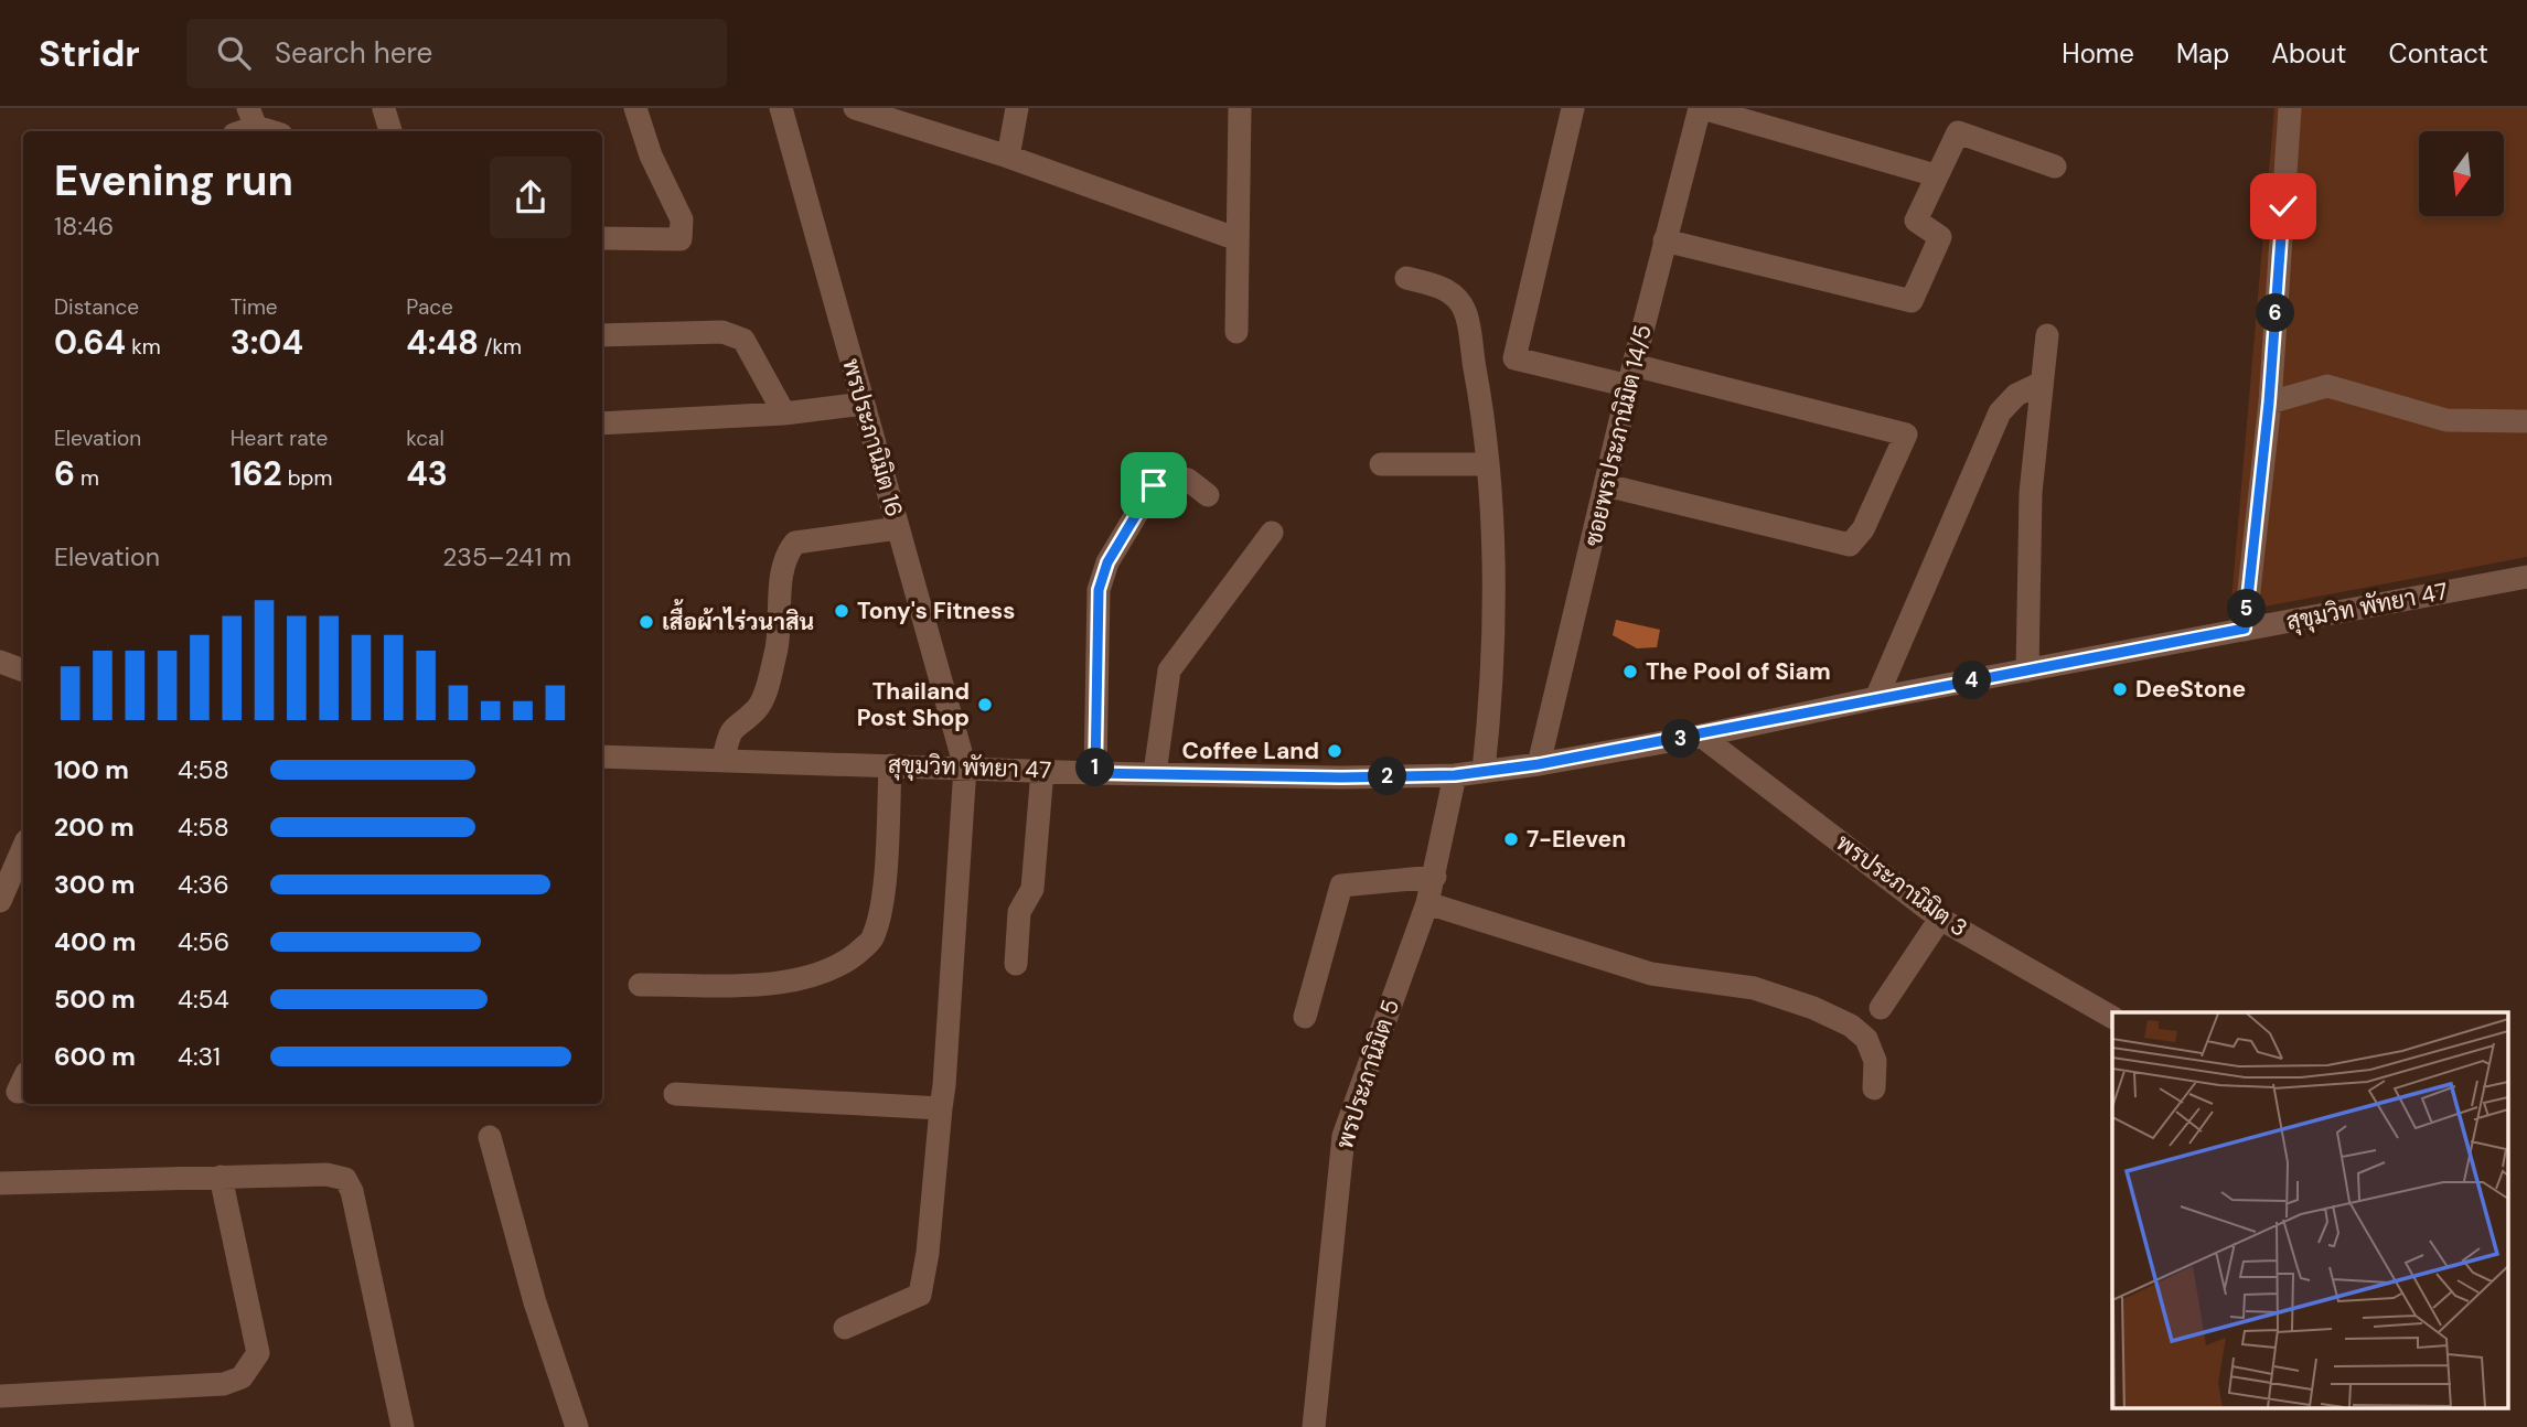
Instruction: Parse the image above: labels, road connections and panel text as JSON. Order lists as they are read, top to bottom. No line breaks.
{"streets":{"street":["ซอยพรประภานิมิต 14/5","พรประภานิมิต 16","สุขุมวิท พัทยา 47","พรประภานิมิต 3","พรประภานิมิต 5"]},"crossings":[["ซอยพรประภานิมิต 14/5","สุขุมวิท พัทยา 47"],["พรประภานิมิต 16","สุขุมวิท พัทยา 47"],["สุขุมวิท พัทยา 47","พรประภานิมิต 3"],["สุขุมวิท พัทยา 47","พรประภานิมิต 5"]],"places":["Tony's Fitness","เสื้อผ้าไร่วนาสิน","The Pool of Siam","DeeStone","Thailand Post Shop","Coffee Land","7-Eleven"],"north":"bottom","page":{"header":"Stridr","search":"Search here","nav":["Home","Map","About","Contact"],"heading":["Evening run","18:46"],"stats":[["Distance","0.64 km"],["Time","3:04"],["Pace","4:48 /km"],["Elevation","6 m"],["Heart rate","162 bpm"],["kcal","43"]],"pins":["6","5","4","3","1","2"],"chart":["Elevation","235–241 m"],"list":[{"name":"100 m","note":"4:58"},{"name":"200 m","note":"4:58"},{"name":"300 m","note":"4:36"},{"name":"400 m","note":"4:56"},{"name":"500 m","note":"4:54"},{"name":"600 m","note":"4:31"}]}}
